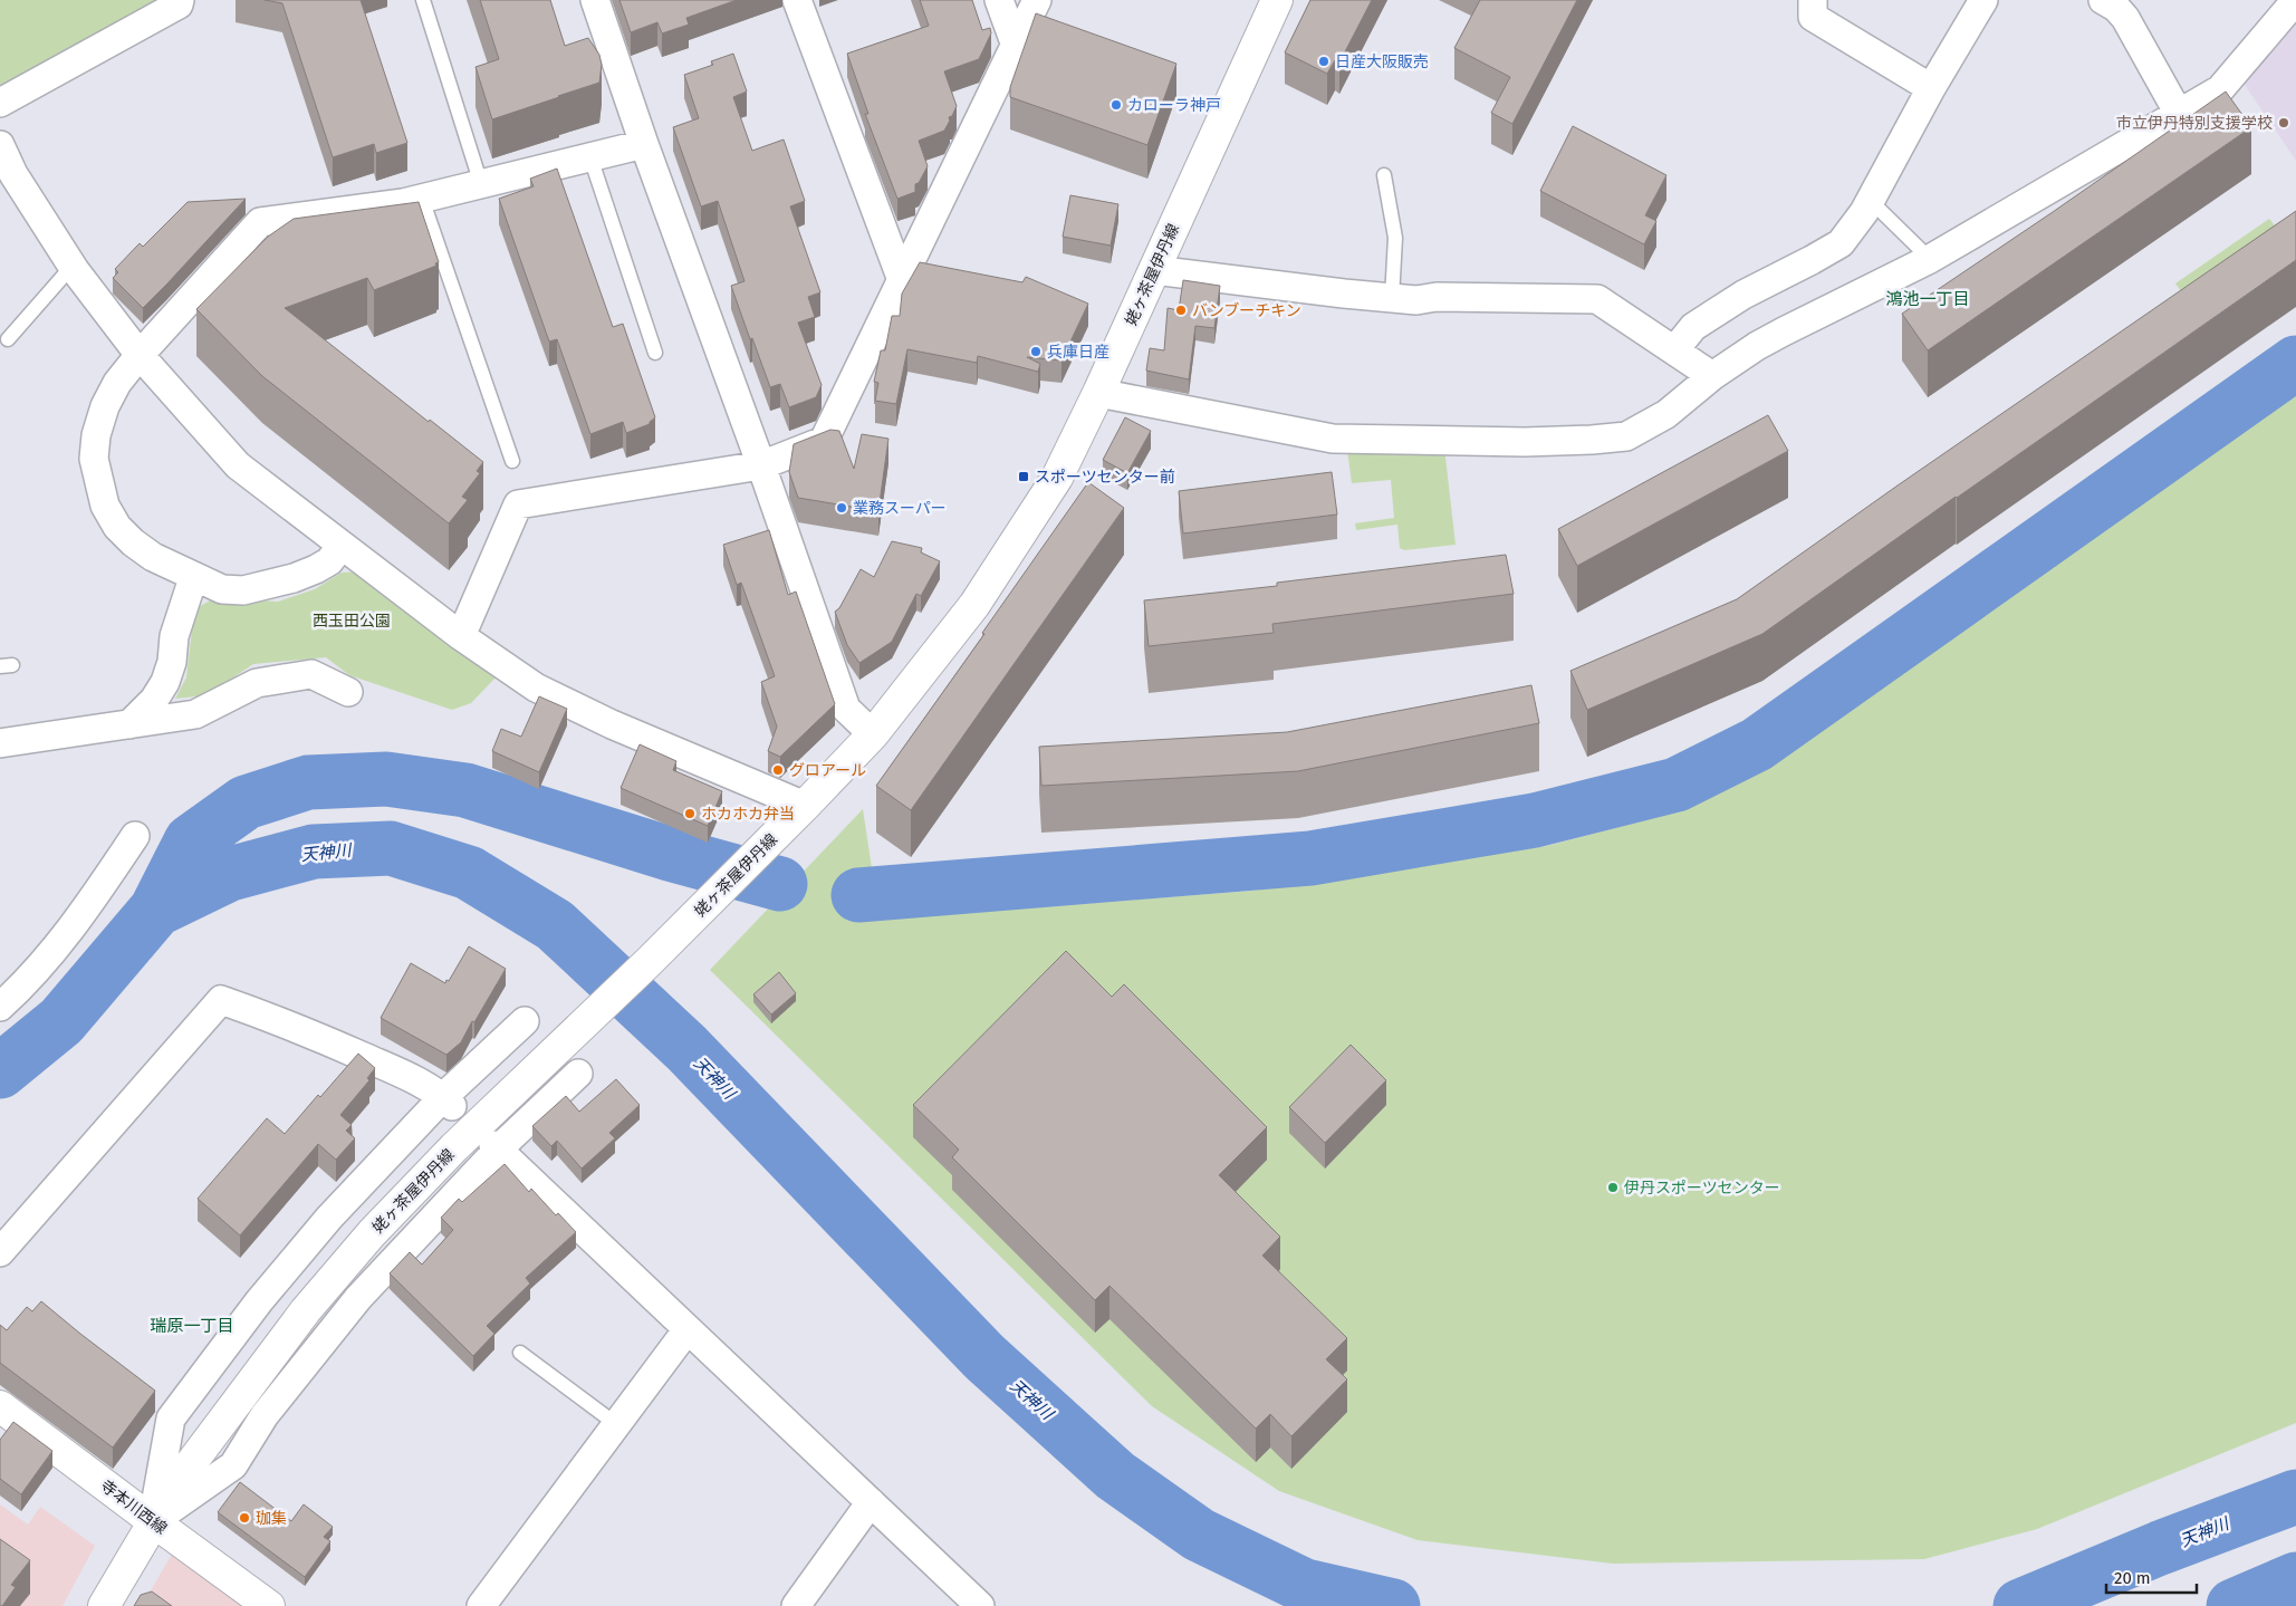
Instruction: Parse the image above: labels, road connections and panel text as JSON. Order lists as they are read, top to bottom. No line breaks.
{"streets":{"main road":["姥ヶ茶屋伊丹線","寺本川西線"]},"crossings":[["姥ヶ茶屋伊丹線","寺本川西線"]],"districts":["鴻池一丁目","瑞原一丁目"],"water":["天神川"],"parks":["西玉田公園"],"places":{"other":["日産大阪販売","カローラ神戸","市立伊丹特別支援学校","バンブーチキン","兵庫日産","業務スーパー","グロアール","ホカホカ弁当","伊丹スポーツセンター","珈集"],"transit":["スポーツセンター前"]},"scale_bar":"20 m"}
